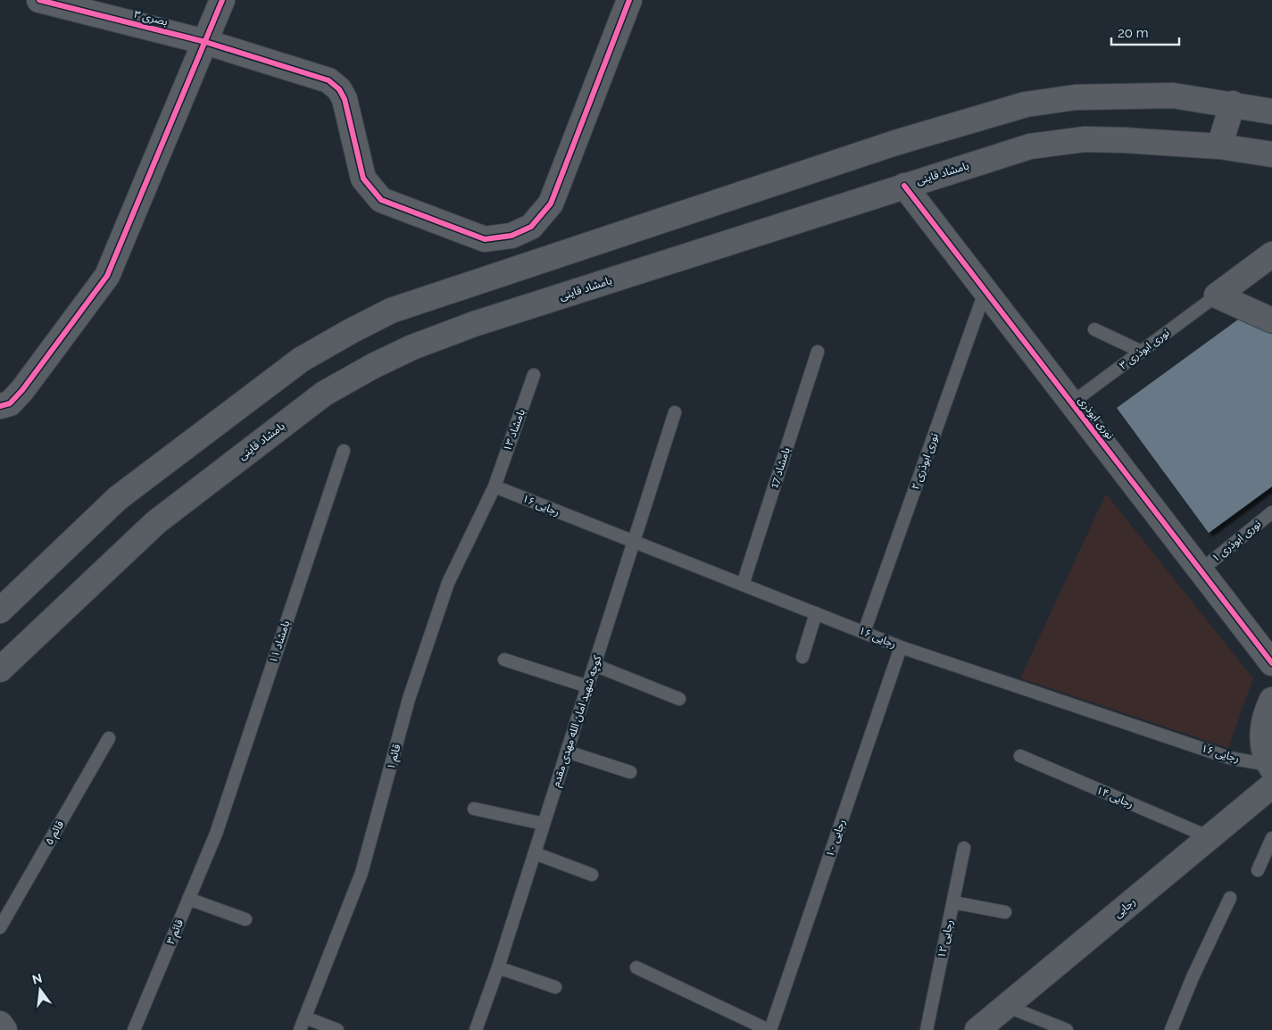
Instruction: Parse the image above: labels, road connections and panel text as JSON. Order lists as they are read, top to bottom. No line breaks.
{"streets":{"main road":["بصری ۳","بامشاد قاینی","نوری ابوذری","رجایی"],"lane":["نوری ابوذری ۳","بامشاد ۱۳","نوری ابوذری ۲","بامشاد 17","رجایی ۱۶","نوری ابوذری ۱","بامشاد ۱۱","کوچه شهید امان الله مهدی مقدم","قائم ۱","رجایی ۱۴","قائم ۵","رجایی ۱۰","قائم ۳","رجایی ۱۲"]},"crossings":[["بامشاد قاینی","نوری ابوذری"],["نوری ابوذری ۳","نوری ابوذری"],["نوری ابوذری","نوری ابوذری ۲"],["نوری ابوذری","نوری ابوذری ۱"],["بامشاد ۱۳","رجایی ۱۶"],["بامشاد ۱۳","قائم ۱"],["نوری ابوذری ۲","رجایی ۱۶"],["بامشاد 17","رجایی ۱۶"],["رجایی ۱۶","کوچه شهید امان الله مهدی مقدم"],["رجایی ۱۶","قائم ۱"],["رجایی ۱۶","رجایی ۱۰"],["رجایی ۱۶","رجایی"],["بامشاد ۱۱","قائم ۳"],["رجایی ۱۴","رجایی"]],"scale_bar":"20 m","north":"top"}
